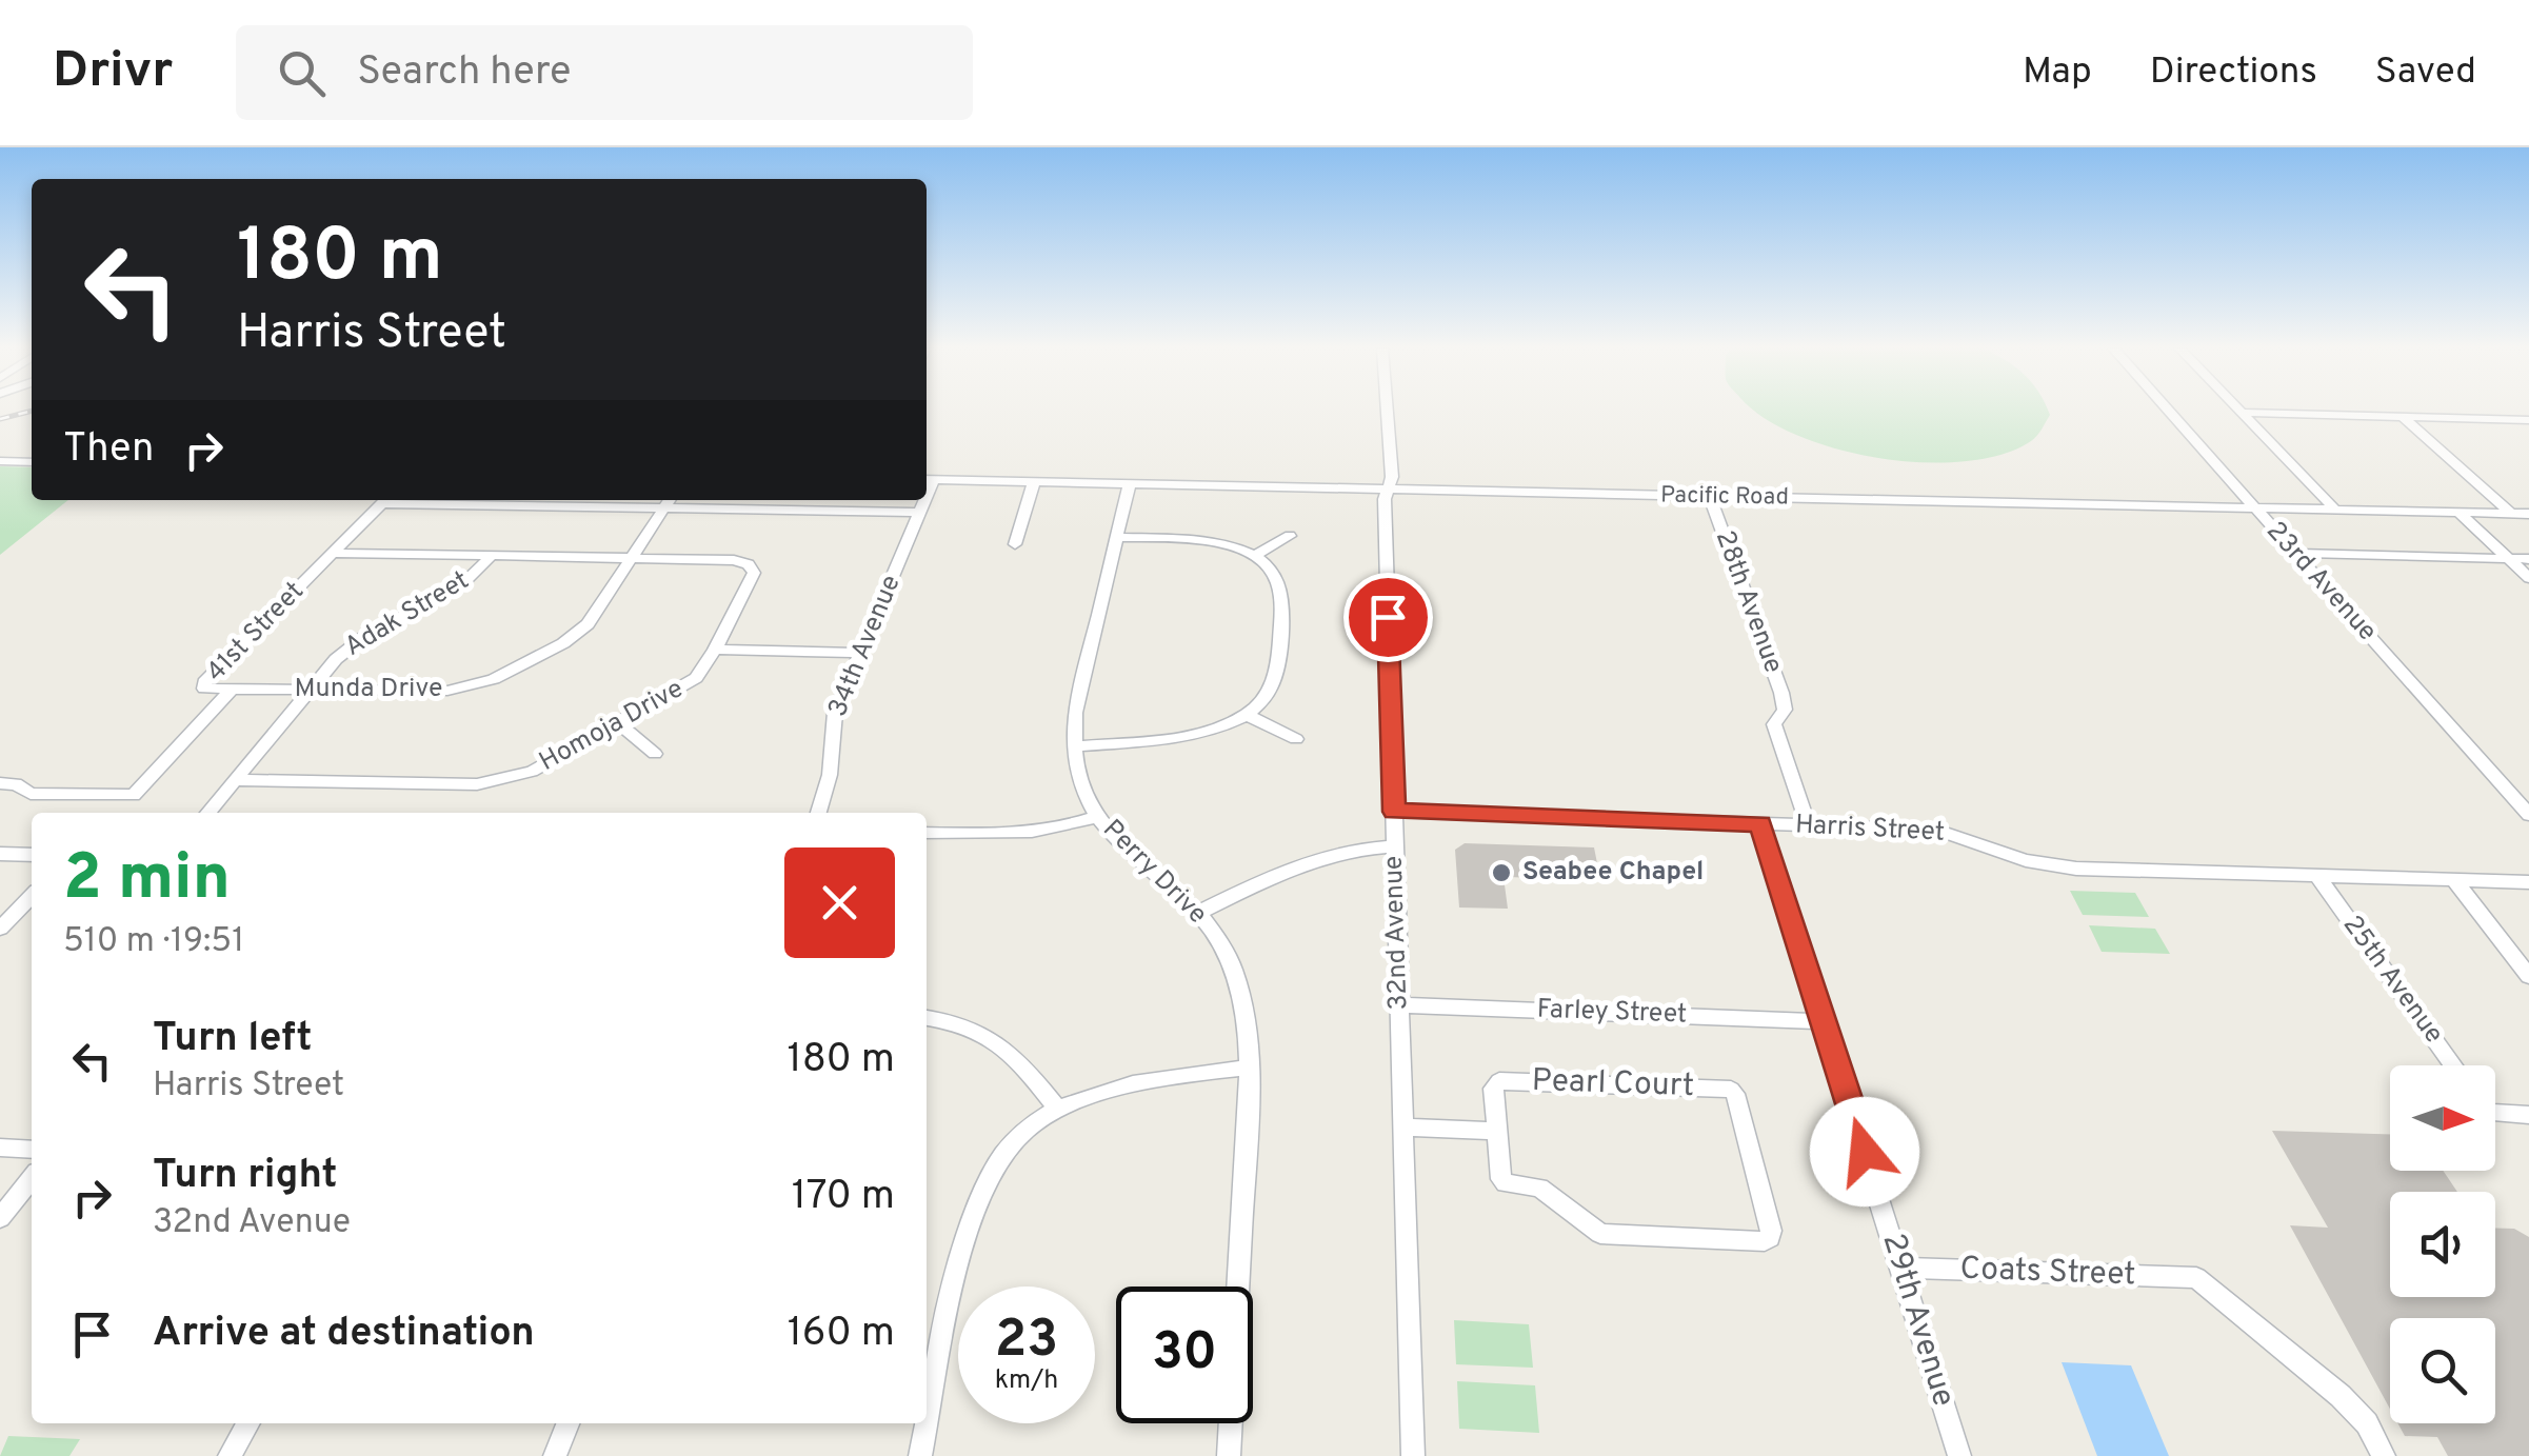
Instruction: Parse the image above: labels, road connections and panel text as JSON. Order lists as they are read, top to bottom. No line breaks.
{"streets":{"street":["Pacific Road","23rd Avenue","28th Avenue","Adak Street","41st Street","34th Avenue","Munda Drive","Homoja Drive","Harris Street","Perry Drive","32nd Avenue","25th Avenue","Farley Street","Pearl Court","Coats Street","29th Avenue"]},"crossings":[["Pacific Road","23rd Avenue"],["Pacific Road","28th Avenue"],["Pacific Road","Perry Drive"],["Pacific Road","32nd Avenue"],["28th Avenue","Harris Street"],["Adak Street","Munda Drive"],["Adak Street","Homoja Drive"],["41st Street","Munda Drive"],["41st Street","Homoja Drive"],["Munda Drive","Homoja Drive"],["Harris Street","32nd Avenue"],["Harris Street","25th Avenue"],["Harris Street","29th Avenue"],["32nd Avenue","Farley Street"],["Farley Street","29th Avenue"],["Coats Street","29th Avenue"]],"places":["Seabee Chapel"],"north":"right","page":{"header":"Drivr","search":"Search here","nav":["Map","Directions","Saved"],"turn":["180 m","Harris Street"],"then":"Then","heading":["2 min","510 m · 19:51"],"list":[{"name":"Turn left","note":"Harris Street","value":"180 m"},{"name":"Turn right","note":"32nd Avenue","value":"170 m"},{"name":"Arrive at destination","value":"160 m"}],"speed":"23 km/h","limit":"30"}}
